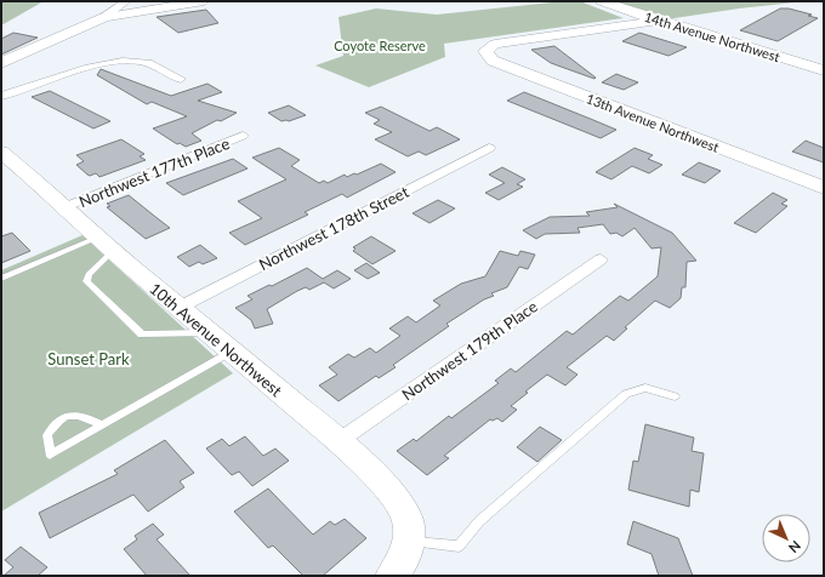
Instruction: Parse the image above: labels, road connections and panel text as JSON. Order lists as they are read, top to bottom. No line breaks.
{"streets":{"street":["14th Avenue Northwest","13th Avenue Northwest","Northwest 177th Place","Northwest 178th Street","10th Avenue Northwest","Northwest 179th Place"]},"crossings":[["14th Avenue Northwest","13th Avenue Northwest"],["Northwest 177th Place","10th Avenue Northwest"],["Northwest 178th Street","10th Avenue Northwest"],["10th Avenue Northwest","Northwest 179th Place"]],"parks":["Coyote Reserve","Sunset Park"],"north":"bottom right"}
